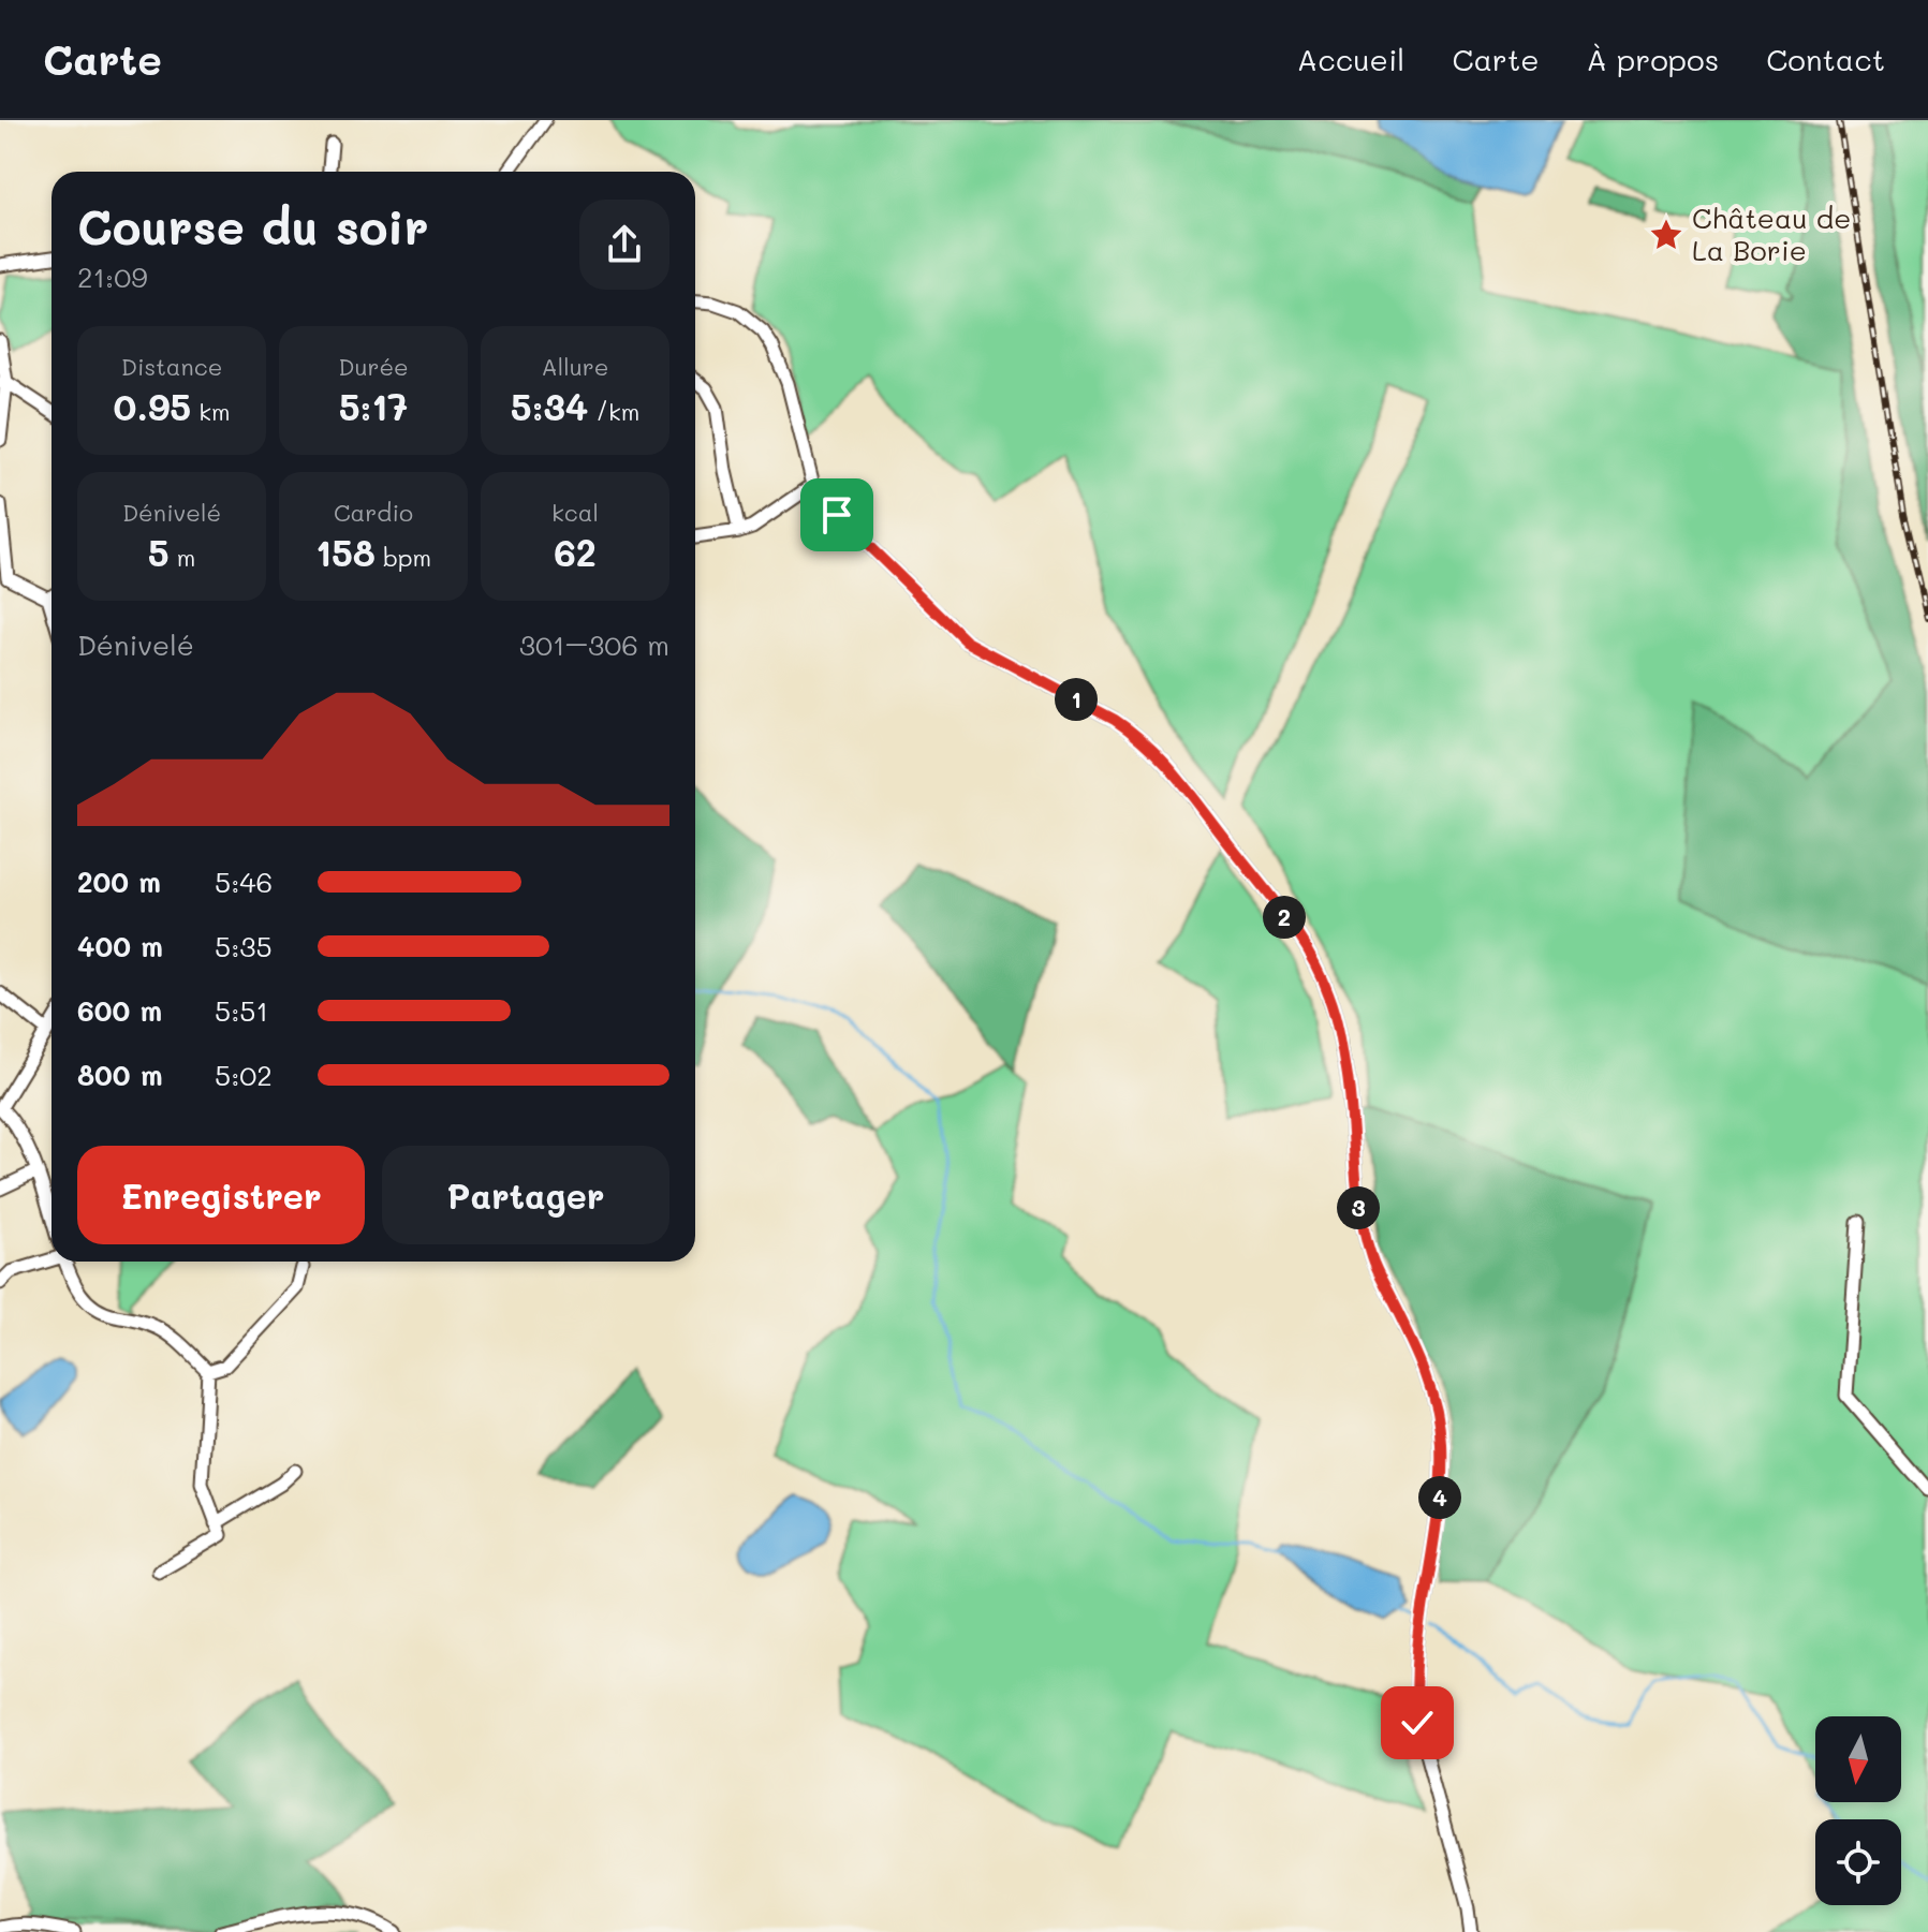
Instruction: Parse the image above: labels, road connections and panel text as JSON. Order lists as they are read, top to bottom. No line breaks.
{"places":{"place":["Château de La Borie"]},"north":"bottom","page":{"header":"Carte","nav":["Accueil","Carte","À propos","Contact"],"heading":["Course du soir","21:09"],"stats":[["Distance","0.95 km"],["Durée","5:17"],["Allure","5:34 /km"],["Dénivelé","5 m"],["Cardio","158 bpm"],["kcal","62"]],"chart":["Dénivelé","301–306 m"],"pins":["1","2","3","4"],"list":[{"name":"200 m","note":"5:46"},{"name":"400 m","note":"5:35"},{"name":"600 m","note":"5:51"},{"name":"800 m","note":"5:02"}],"buttons":["Enregistrer","Partager"]}}
